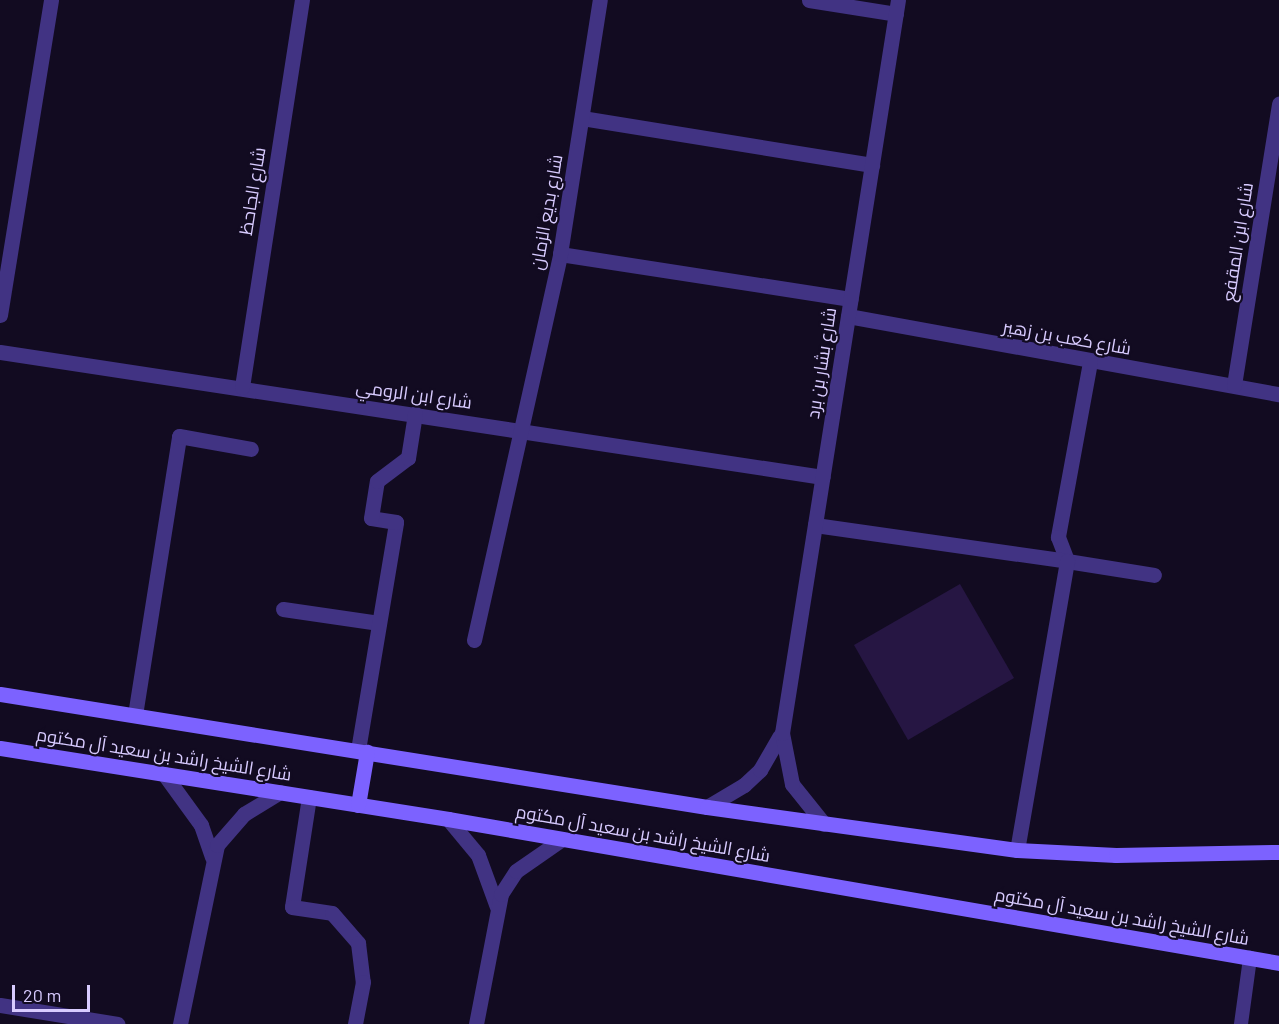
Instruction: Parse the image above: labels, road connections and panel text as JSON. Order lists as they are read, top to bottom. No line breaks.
{"streets":{"street":["شارع الجاحظ","شارع بديع الزمان","شارع ابن المقفع","شارع كعب بن زهير","شارع بشار بن برد","شارع ابن الرومي","شارع الشيخ راشد بن سعيد آل مكتوم"]},"crossings":[["شارع الجاحظ","شارع ابن الرومي"],["شارع بديع الزمان","شارع ابن الرومي"],["شارع ابن المقفع","شارع كعب بن زهير"],["شارع كعب بن زهير","شارع بشار بن برد"],["شارع بشار بن برد","شارع ابن الرومي"],["شارع بشار بن برد","شارع الشيخ راشد بن سعيد آل مكتوم"]],"scale_bar":"20 m"}
